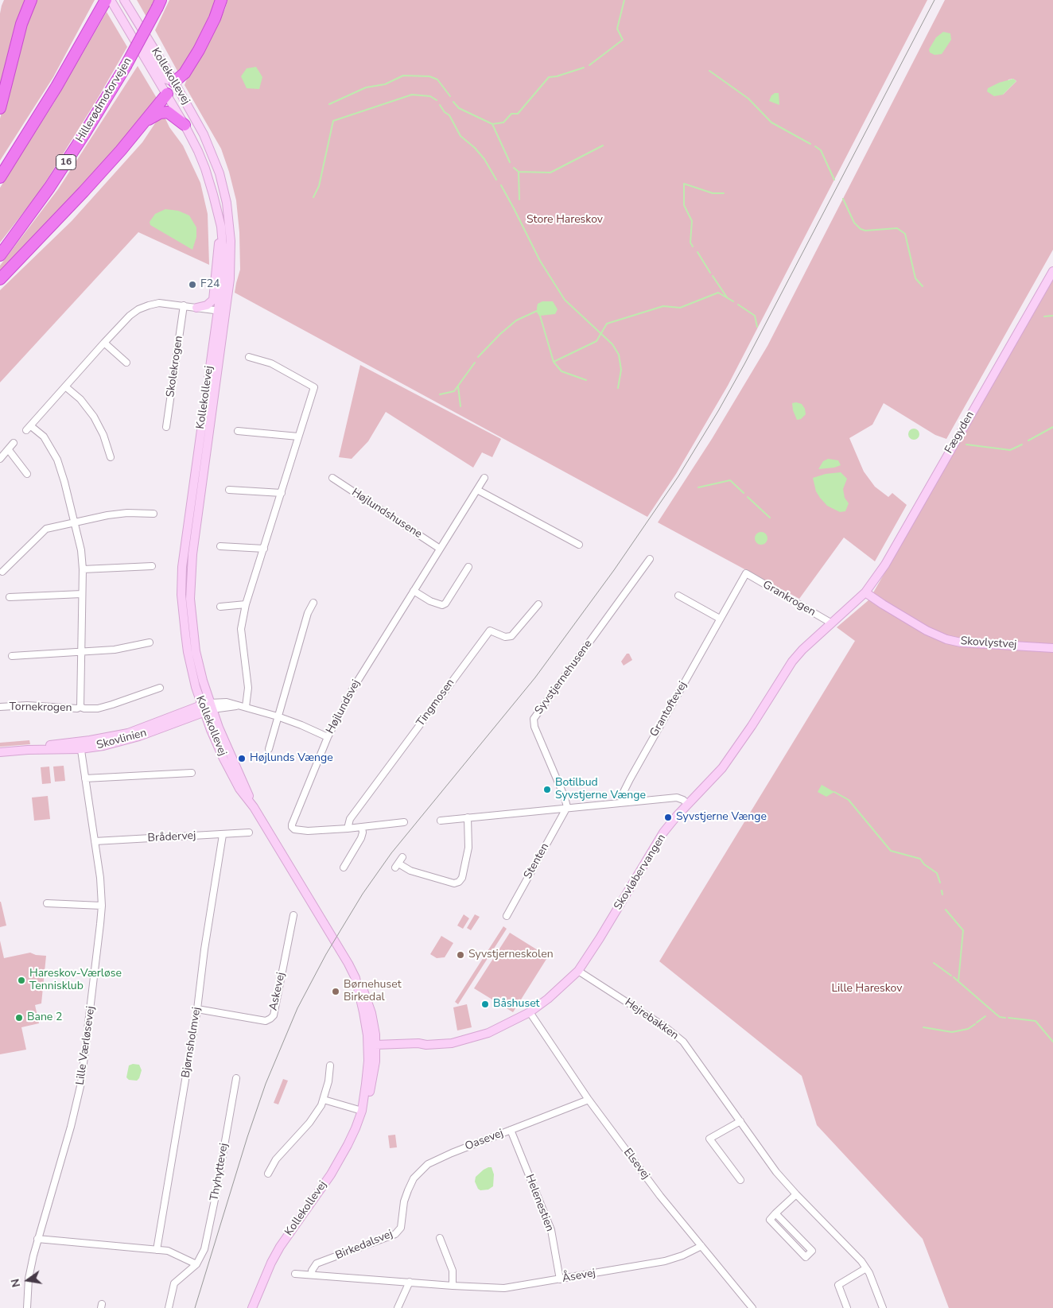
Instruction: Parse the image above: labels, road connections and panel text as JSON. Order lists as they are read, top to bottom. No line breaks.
{"streets":{"highway":["Hillerødmotorvejen","16"],"street":["Kollekollevej","Skolekrogen","Fægyden","Højlundshusene","Grankrogen","Skovlystvej","Syvstjernehusene","Tingmosen","Højlundsvej","Tornekrogen","Grantoftevej","Skovlinien","Brådervej","Stenten","Skovløbervangen","Askevej","Hejrebakken","Bjørnsholmvej","Lille Værløsevej","Oasevej","Elsevej","Thyhyttevej","Helenestien","Birkedalsvej","Åsevej"]},"crossings":[["Kollekollevej","Skovlinien"],["Kollekollevej","Skovløbervangen"],["Fægyden","Skovlystvej"],["Fægyden","Skovløbervangen"],["Højlundshusene","Højlundsvej"],["Grankrogen","Grantoftevej"],["Grankrogen","Skovløbervangen"],["Skovlystvej","Skovløbervangen"],["Syvstjernehusene","Stenten"],["Tingmosen","Højlundsvej"],["Skovlinien","Lille Værløsevej"],["Brådervej","Bjørnsholmvej"],["Brådervej","Lille Værløsevej"],["Skovløbervangen","Hejrebakken"],["Skovløbervangen","Elsevej"],["Askevej","Bjørnsholmvej"],["Oasevej","Elsevej"],["Oasevej","Helenestien"],["Oasevej","Birkedalsvej"],["Elsevej","Åsevej"],["Helenestien","Åsevej"],["Birkedalsvej","Åsevej"]],"parks":["Store Hareskov","Lille Hareskov"],"places":["F24","Højlunds Vænge","Botilbud Syvstjerne Vænge","Syvstjerne Vænge","Syvstjerneskolen","Hareskov-Værløse Tennisklub","Børnehuset Birkedal","Båshuset","Bane 2"],"north":"left"}
